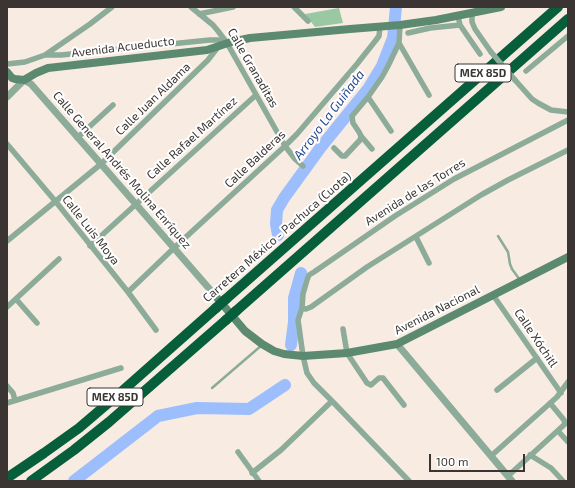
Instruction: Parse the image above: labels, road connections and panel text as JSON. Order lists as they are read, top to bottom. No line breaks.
{"streets":{"highway":["MEX 85D","Carretera México - Pachuca (Cuota)"],"main road":["Avenida Acueducto","Calle General Andrés Molina Enríquez","Avenida Nacional"],"street":["Calle Granaditas","Calle Juan Aldama","Calle Rafael Martínez","Calle Balderas","Avenida de las Torres","Calle Luis Moya","Calle Xóchitl"]},"crossings":[["Avenida Acueducto","Calle Granaditas"],["Avenida Acueducto","Calle Juan Aldama"],["Avenida Acueducto","Calle Balderas"],["Avenida Acueducto","Calle General Andrés Molina Enríquez"],["Calle Granaditas","Calle Juan Aldama"],["Calle Granaditas","Calle Rafael Martínez"],["Calle Granaditas","Calle Balderas"],["Calle Juan Aldama","Calle General Andrés Molina Enríquez"],["Calle Juan Aldama","Calle Luis Moya"],["Calle Rafael Martínez","Calle General Andrés Molina Enríquez"],["Calle Rafael Martínez","Calle Luis Moya"],["Calle Balderas","Calle General Andrés Molina Enríquez"],["Calle Balderas","Calle Luis Moya"],["Calle General Andrés Molina Enríquez","Avenida Nacional"],["Avenida de las Torres","Avenida Nacional"],["Avenida Nacional","Calle Xóchitl"]],"water":["Arroyo La Guiñada"],"scale_bar":"100 m"}
